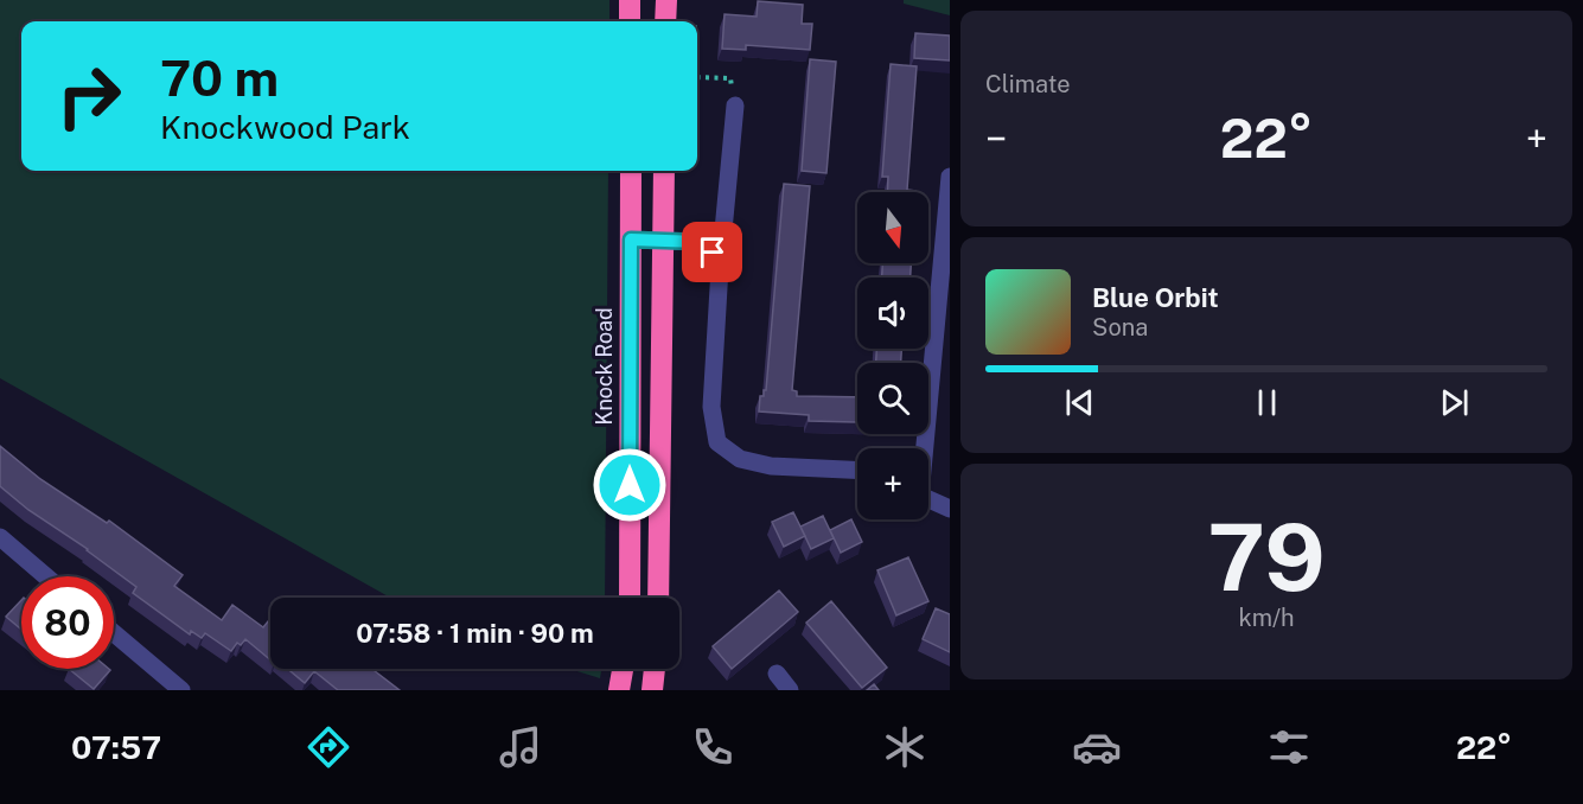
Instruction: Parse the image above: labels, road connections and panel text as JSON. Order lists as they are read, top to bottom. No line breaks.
{"streets":{"highway":["Knock Road"]},"north":"bottom","page":{"tile":["Climate",["79","km/h"]],"turn":["70 m","Knockwood Park"],"heat":["−","22°","+"],"map_buttons":"+","song":["Blue Orbit","Sona"],"limit":"80","trip":"07:58 · 1 min · 90 m","tabs":["07:57","22°"]}}
